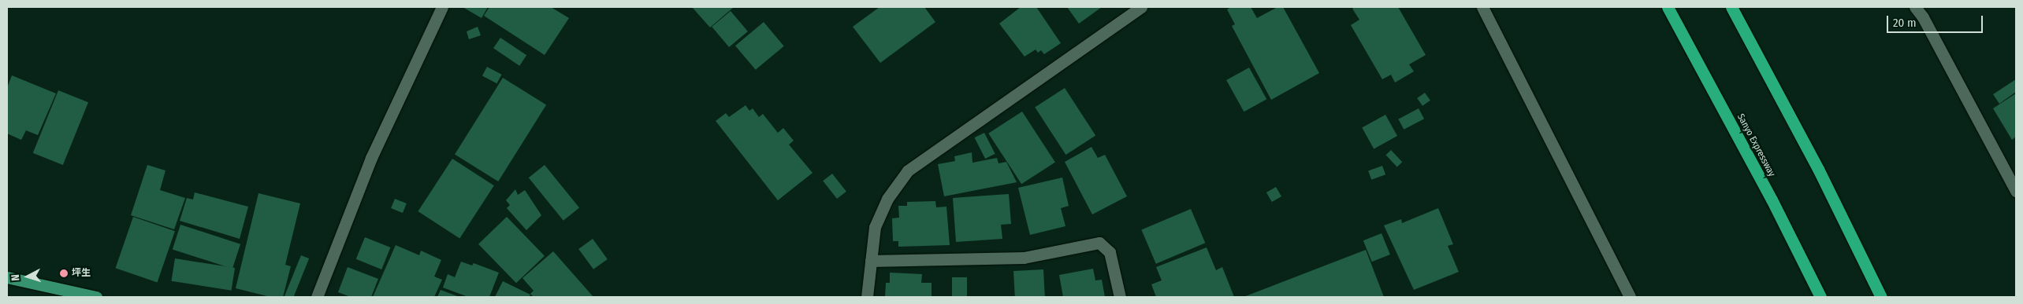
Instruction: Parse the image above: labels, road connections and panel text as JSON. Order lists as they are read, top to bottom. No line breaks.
{"streets":{"highway":["Sanyo Expressway"]},"places":["坪生"],"scale_bar":"20 m","north":"left"}
